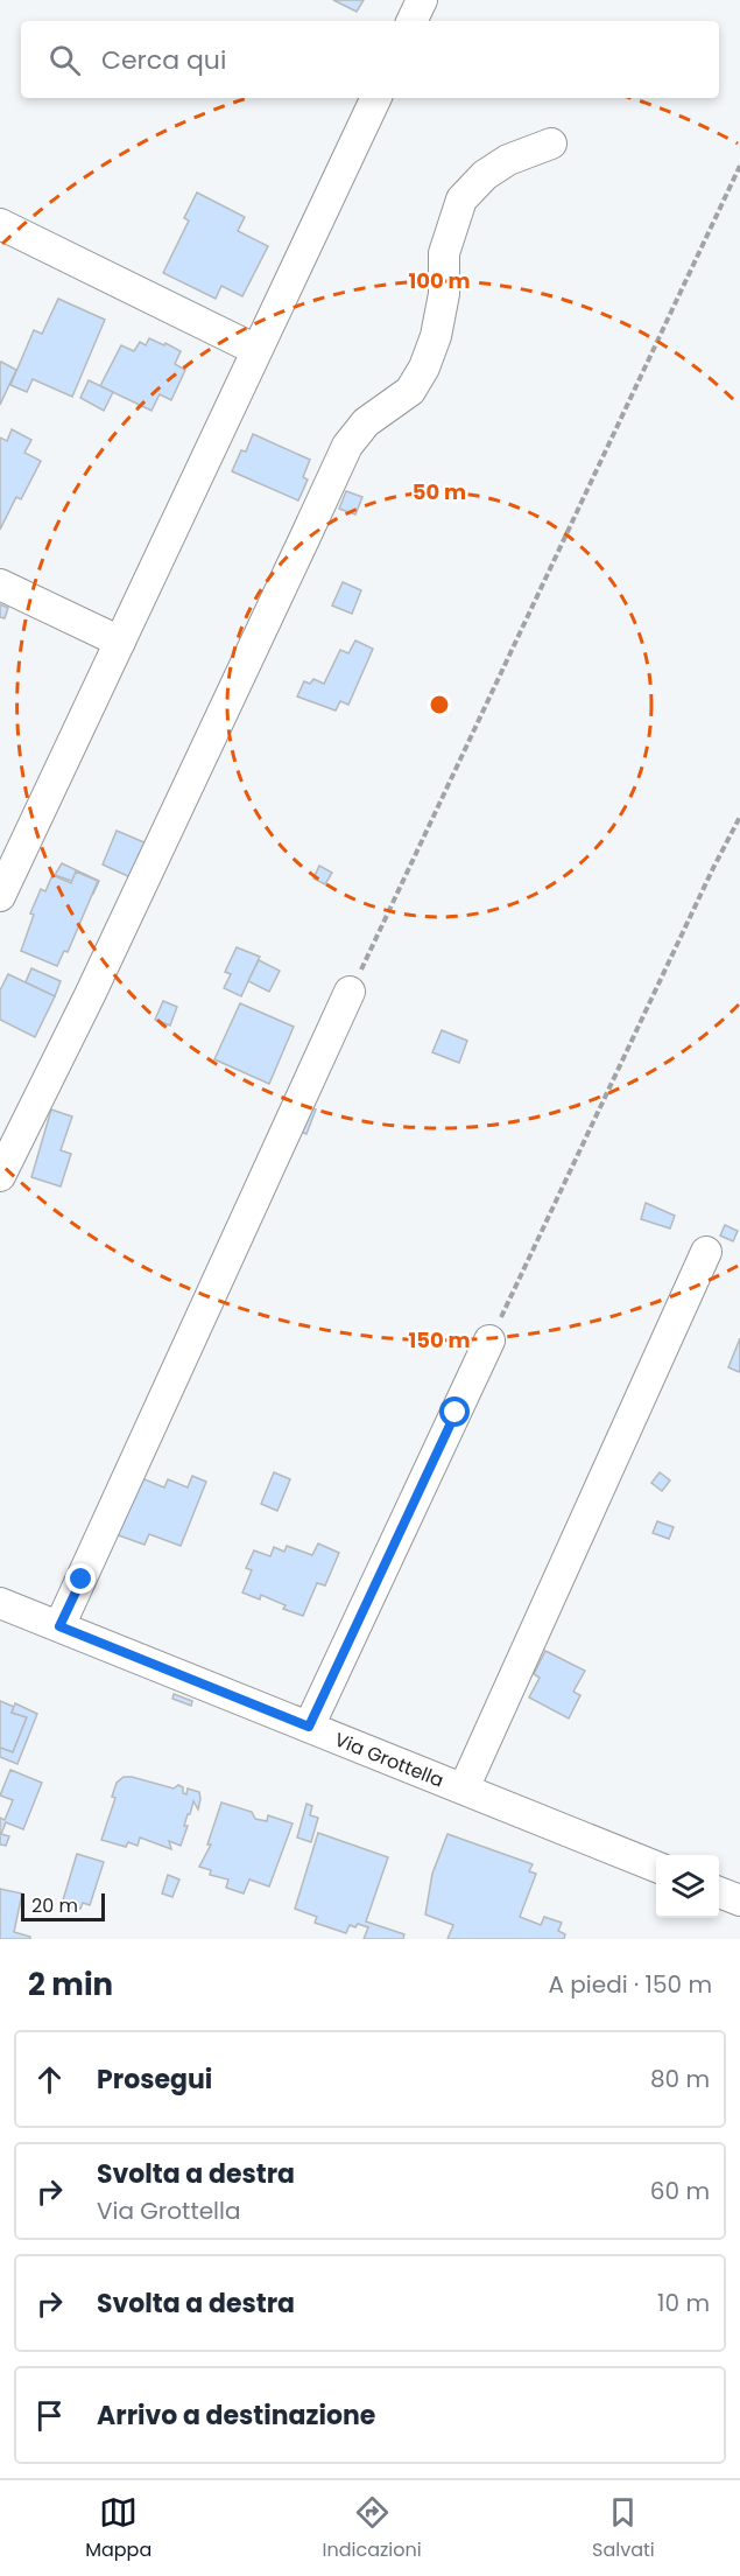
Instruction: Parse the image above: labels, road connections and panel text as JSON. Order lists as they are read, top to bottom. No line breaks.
{"streets":{"street":["Via Grottella"]},"scale_bar":"20 m","page":{"search":"Cerca qui","scale":"20 m","heading":["2 min","A piedi · 150 m"],"list":[["Prosegui","80 m"],["Svolta a destra","Via Grottella","60 m"],["Svolta a destra","10 m"],"Arrivo a destinazione"],"nav":["Mappa","Indicazioni","Salvati"]},"rings":["100 m","50 m","150 m"]}
